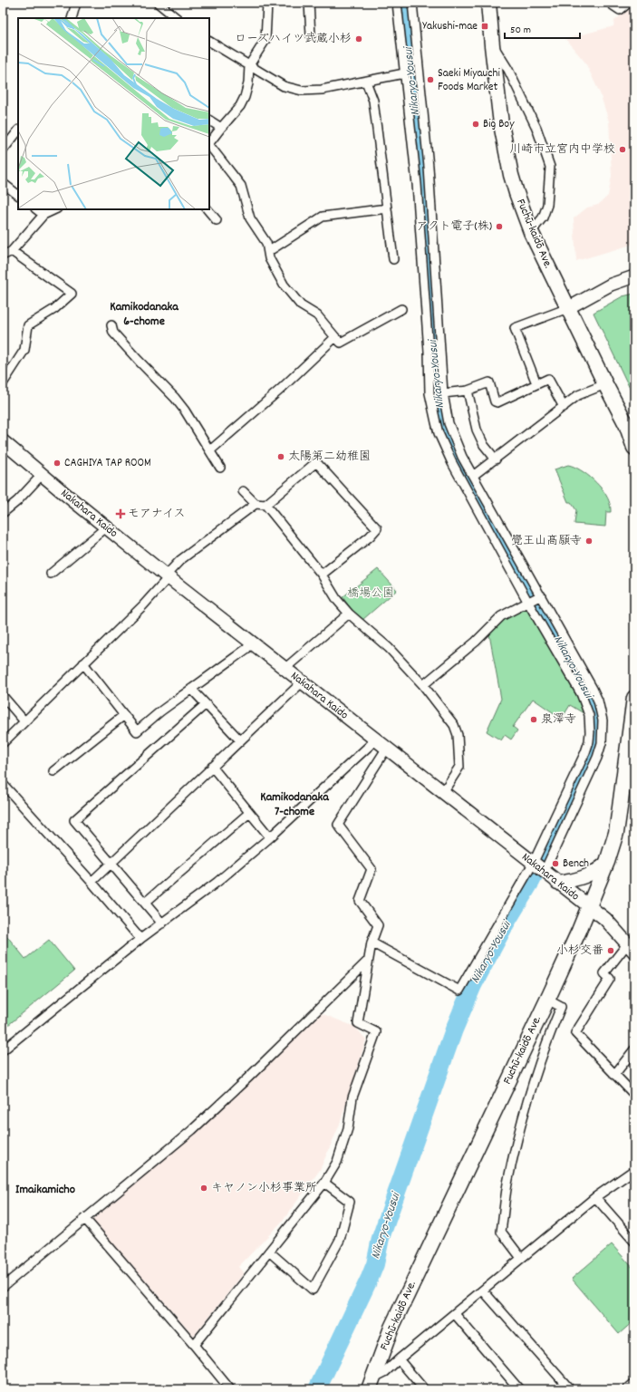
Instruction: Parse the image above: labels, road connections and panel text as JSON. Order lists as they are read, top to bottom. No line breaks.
{"streets":{"highway":["Fuchū-kaidō Ave."],"main road":["Nakahara Kaido"]},"crossings":[["Fuchū-kaidō Ave.","Nakahara Kaido"]],"districts":["Kamikodanaka 6-chome","Kamikodanaka 7-chome","Imaikamicho"],"water":["Nikaryo-Yousui"],"parks":["橋場公園"],"places":{"transit":["Yakushi-mae"],"other":["ローズハイツ武蔵小杉","Saeki Miyauchi Foods Market","Big Boy","川崎市立宮内中学校","アクト電子(株)","太陽第二幼稚園","CAGHIYA TAP ROOM","覺王山髙願寺","泉澤寺","Bench","小杉交番","キヤノン小杉事業所"],"health":["モアナイス"]},"scale_bar":"50 m"}
